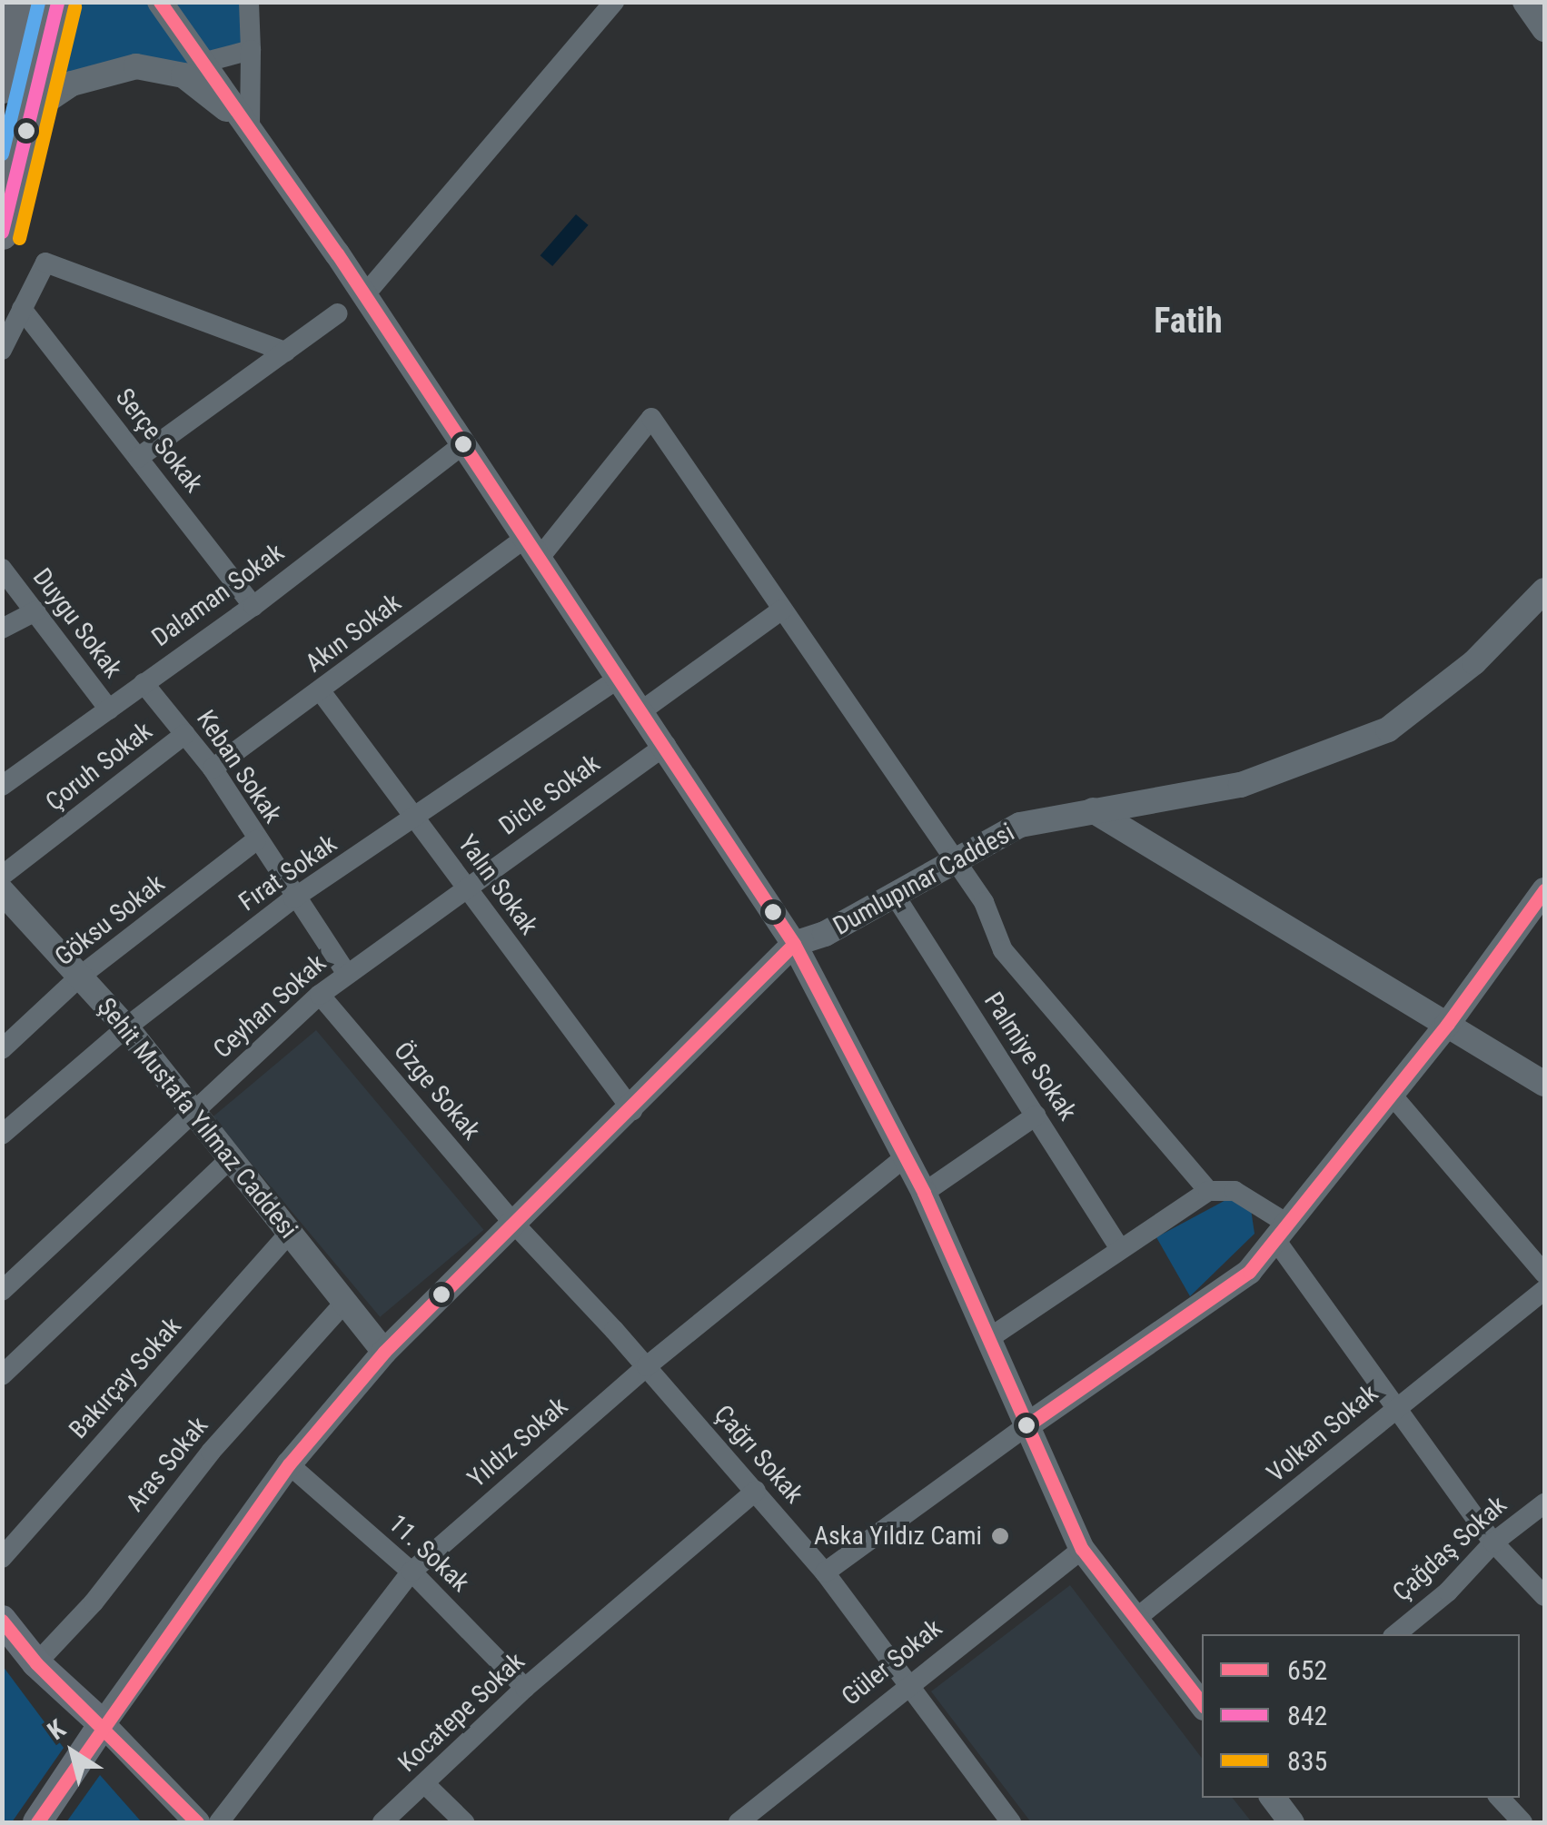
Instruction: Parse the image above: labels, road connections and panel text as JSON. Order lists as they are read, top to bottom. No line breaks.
{"streets":{"main road":["Dumlupınar Caddesi"],"street":["Serçe Sokak","Dalaman Sokak","Duygu Sokak","Akın Sokak","Çoruh Sokak","Keban Sokak","Dicle Sokak","Fırat Sokak","Yalın Sokak","Göksu Sokak","Ceyhan Sokak","Palmiye Sokak","Özge Sokak","Şehit Mustafa Yılmaz Caddesi","Bakırçay Sokak","Volkan Sokak","Yıldız Sokak","Çağrı Sokak","Aras Sokak","Çağdaş Sokak","11. Sokak","Güler Sokak","Kocatepe Sokak"]},"crossings":[["Serçe Sokak","Dalaman Sokak"],["Dalaman Sokak","Duygu Sokak"],["Dalaman Sokak","Keban Sokak"],["Akın Sokak","Keban Sokak"],["Akın Sokak","Yalın Sokak"],["Çoruh Sokak","Keban Sokak"],["Çoruh Sokak","Şehit Mustafa Yılmaz Caddesi"],["Keban Sokak","Fırat Sokak"],["Keban Sokak","Göksu Sokak"],["Keban Sokak","Ceyhan Sokak"],["Dicle Sokak","Yalın Sokak"],["Dicle Sokak","Ceyhan Sokak"],["Fırat Sokak","Yalın Sokak"],["Fırat Sokak","Şehit Mustafa Yılmaz Caddesi"],["Dumlupınar Caddesi","Yalın Sokak"],["Dumlupınar Caddesi","Palmiye Sokak"],["Dumlupınar Caddesi","Özge Sokak"],["Dumlupınar Caddesi","Şehit Mustafa Yılmaz Caddesi"],["Dumlupınar Caddesi","Çağrı Sokak"],["Dumlupınar Caddesi","11. Sokak"],["Yalın Sokak","Ceyhan Sokak"],["Göksu Sokak","Şehit Mustafa Yılmaz Caddesi"],["Ceyhan Sokak","Özge Sokak"],["Ceyhan Sokak","Şehit Mustafa Yılmaz Caddesi"],["Özge Sokak","Çağrı Sokak"],["Şehit Mustafa Yılmaz Caddesi","Bakırçay Sokak"],["Şehit Mustafa Yılmaz Caddesi","Aras Sokak"],["Yıldız Sokak","Çağrı Sokak"],["Yıldız Sokak","11. Sokak"],["Çağrı Sokak","Güler Sokak"],["Çağrı Sokak","Kocatepe Sokak"],["11. Sokak","Kocatepe Sokak"]],"districts":["Fatih"],"places":["Aska Yıldız Cami"],"lines":["transit line 652","transit line 842","transit line 835"],"legend":["652","842","835"],"north":"top left"}
